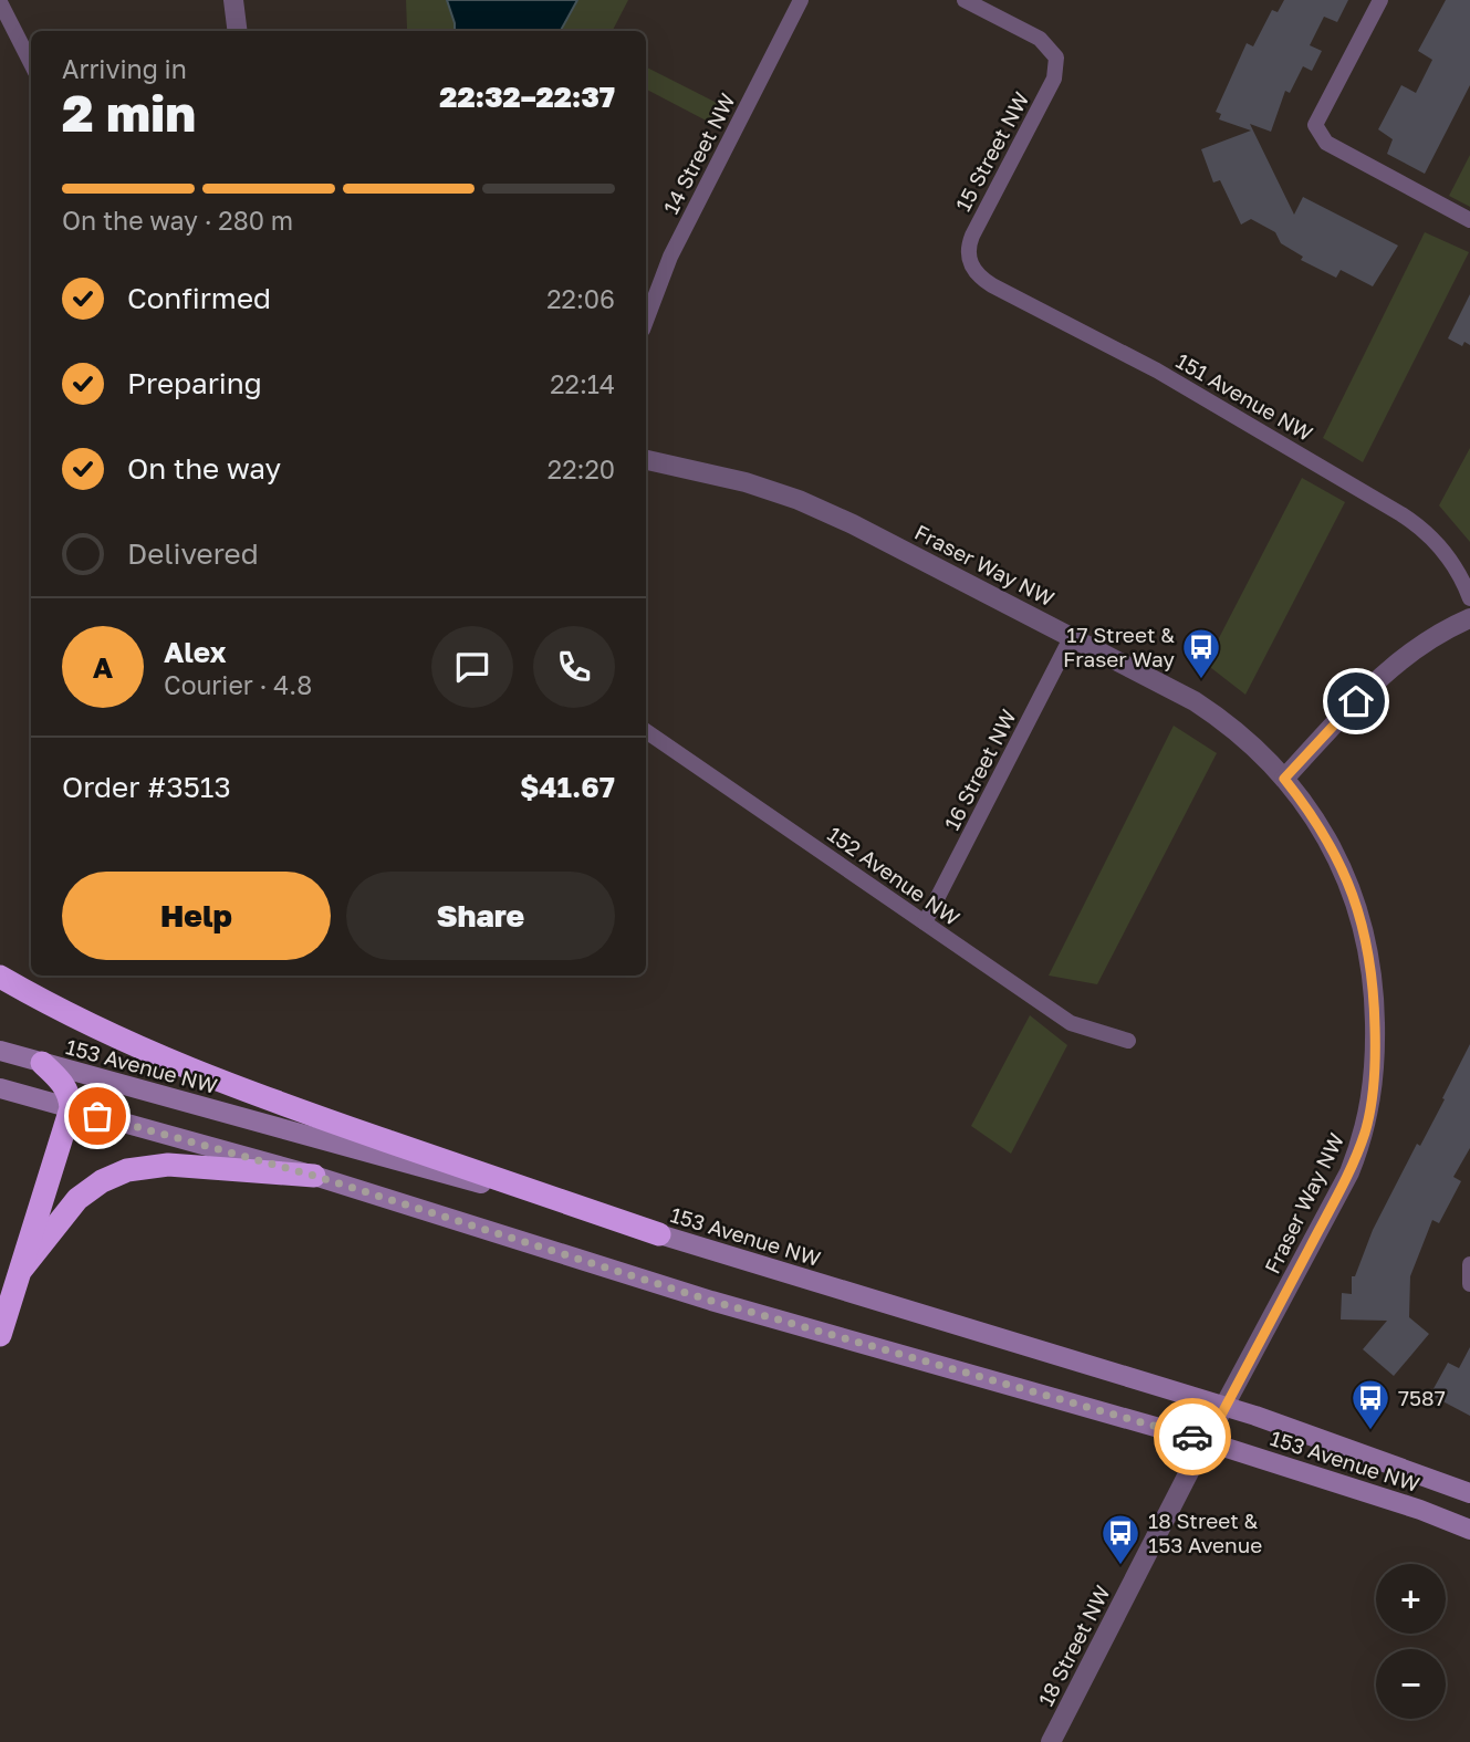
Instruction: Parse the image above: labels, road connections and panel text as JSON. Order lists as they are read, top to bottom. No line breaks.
{"streets":{"main road":["153 Avenue NW"],"street":["15 Street NW","14 Street NW","151 Avenue NW","Fraser Way NW","16 Street NW","152 Avenue NW","18 Street NW"]},"crossings":[["15 Street NW","151 Avenue NW"],["Fraser Way NW","16 Street NW"],["Fraser Way NW","153 Avenue NW"],["Fraser Way NW","18 Street NW"],["16 Street NW","152 Avenue NW"],["153 Avenue NW","18 Street NW"]],"places":{"bus stop":["17 Street & Fraser Way","7587","18 Street & 153 Avenue"]},"page":{"heading":["2 min","Arriving in","22:32–22:37"],"panel":["Alex","Courier · 4.8","Order #3513","$41.67"],"bar":"On the way · 280 m","list":[["Confirmed","22:06"],["Preparing","22:14"],["On the way","22:20"],"Delivered"],"round":"A","buttons":["Help","Share"],"map_buttons":["+","−"]}}
